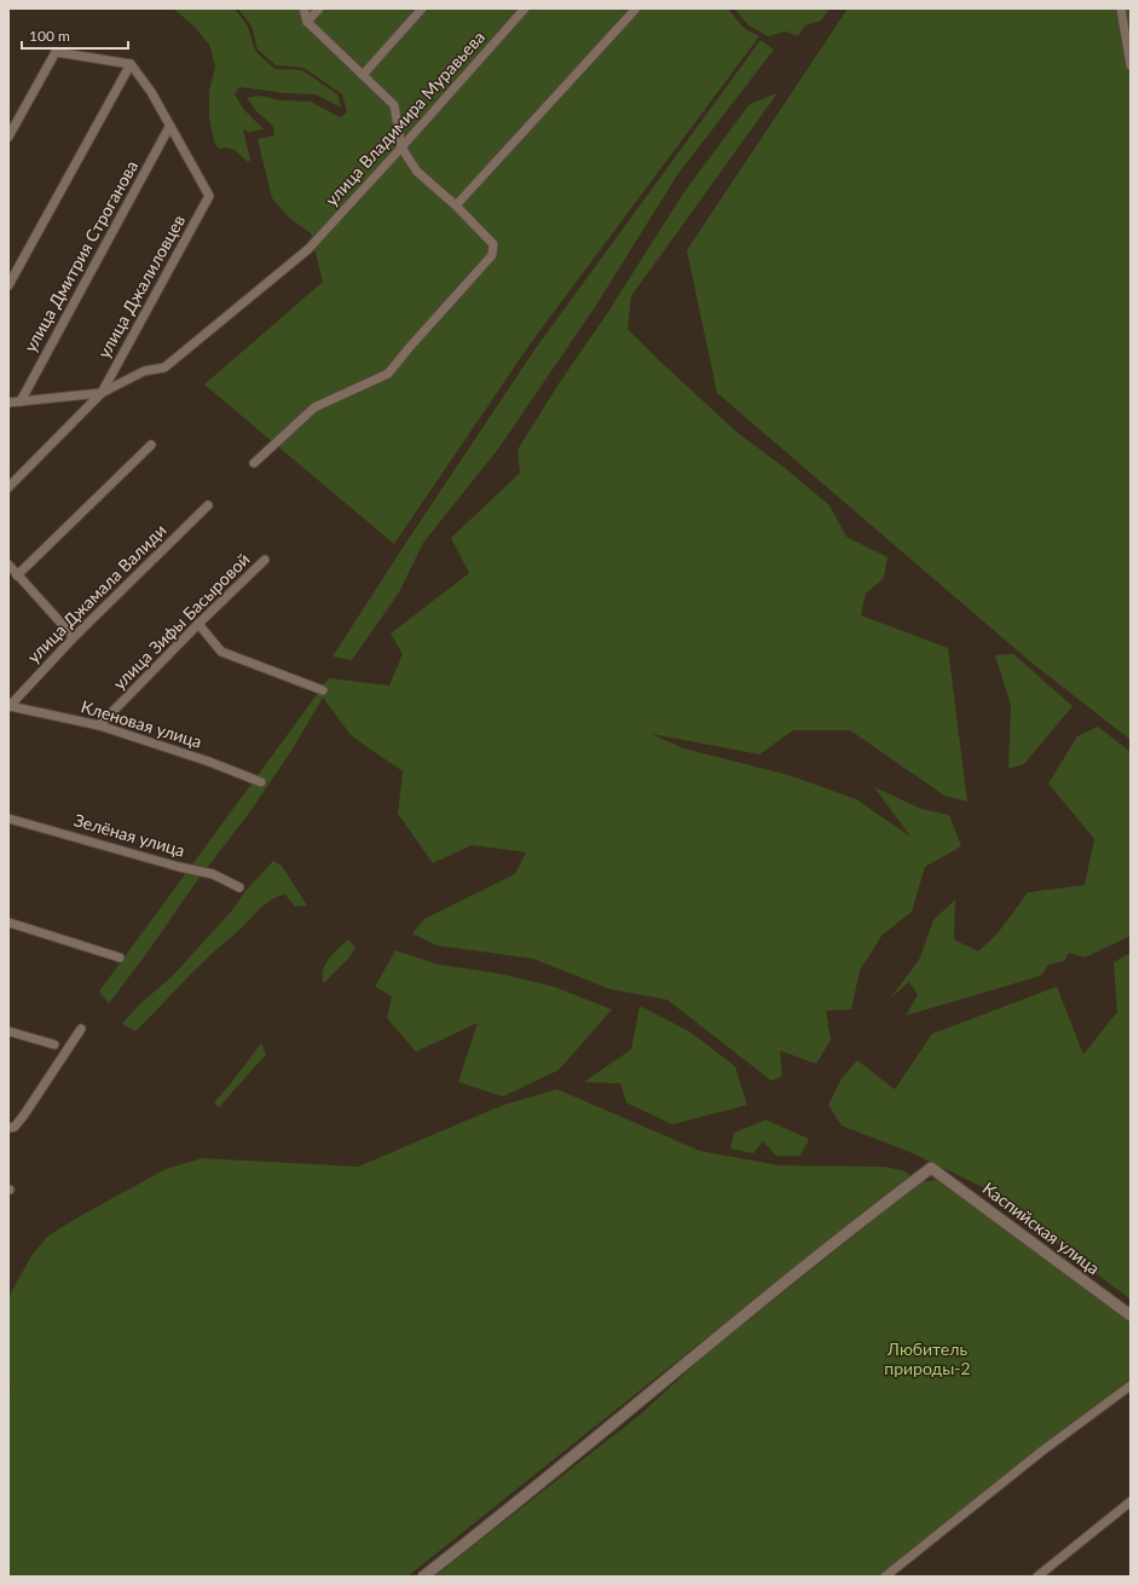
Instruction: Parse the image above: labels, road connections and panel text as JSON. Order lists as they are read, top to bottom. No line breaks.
{"streets":{"street":["улица Владимира Муравьева","улица Дмитрия Строганова","улица Джалиловцев","улица Джамала Валиди","улица Зифы Басыровой","Кленовая улица","Зелёная улица","Каспийская улица"]},"crossings":[["улица Владимира Муравьева","улица Джалиловцев"],["улица Дмитрия Строганова","улица Джалиловцев"],["улица Джамала Валиди","Кленовая улица"],["улица Зифы Басыровой","Кленовая улица"]],"parks":["Любитель природы-2"],"scale_bar":"100 m"}
